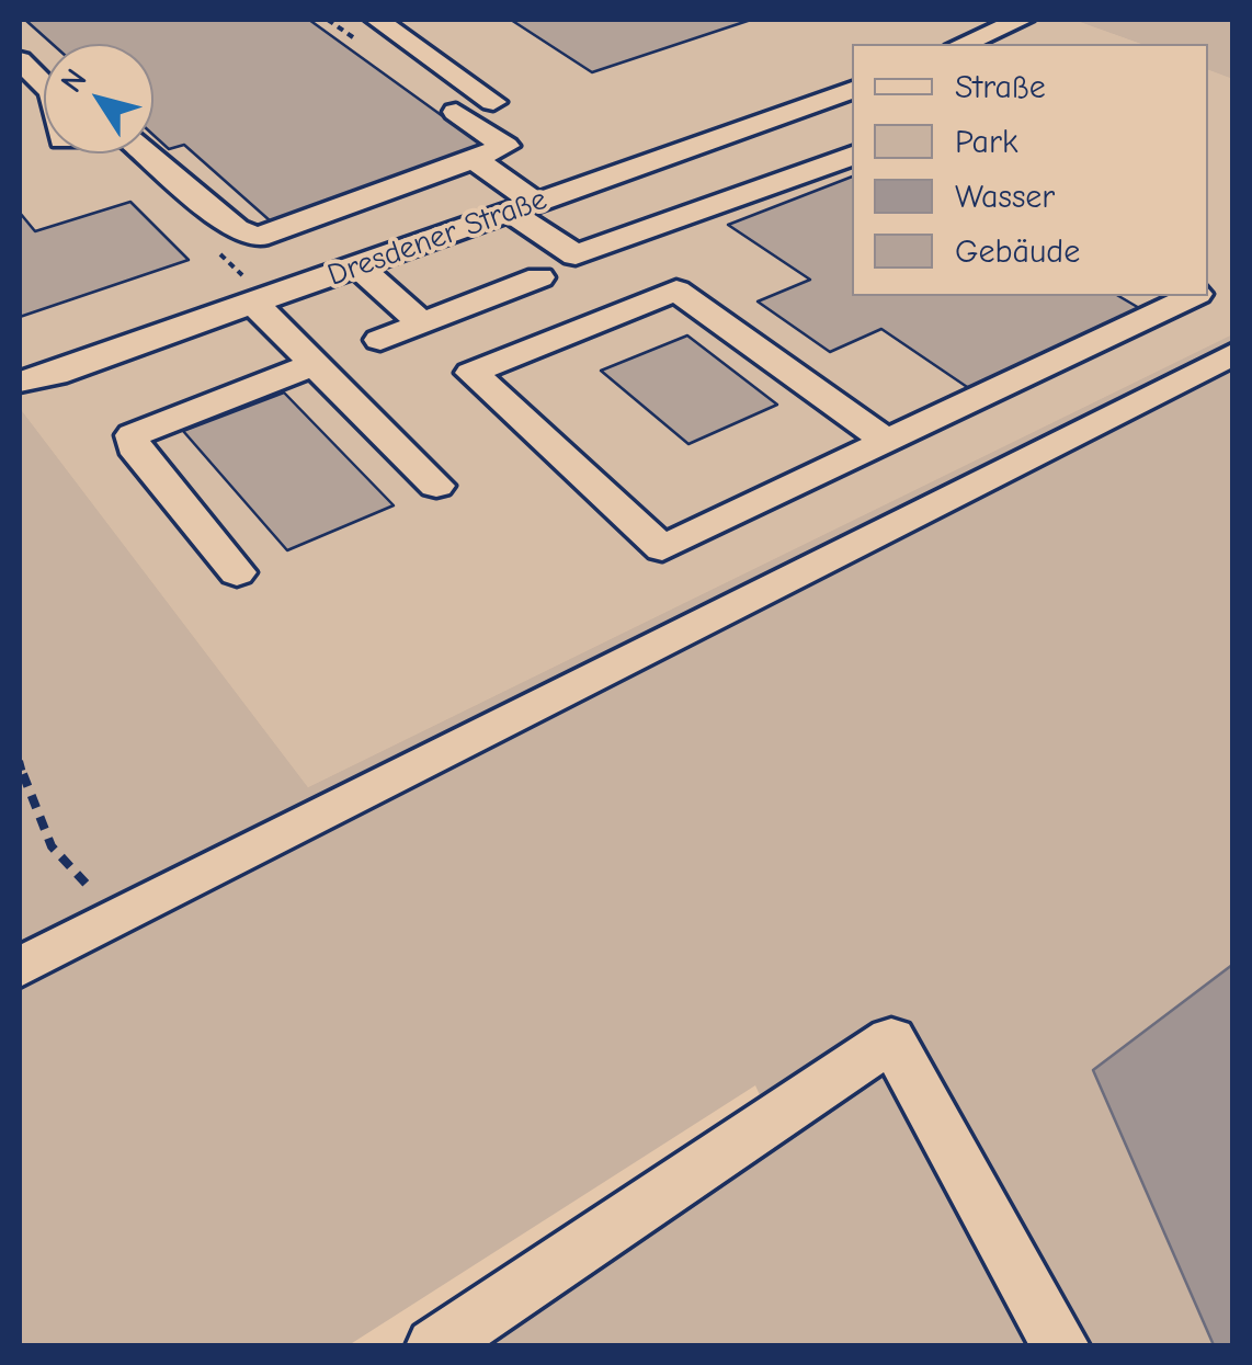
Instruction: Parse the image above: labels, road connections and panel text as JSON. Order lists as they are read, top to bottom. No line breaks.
{"streets":{"street":["Dresdener Straße"]},"legend":["Straße","Park","Wasser","Gebäude"],"north":"top left"}
